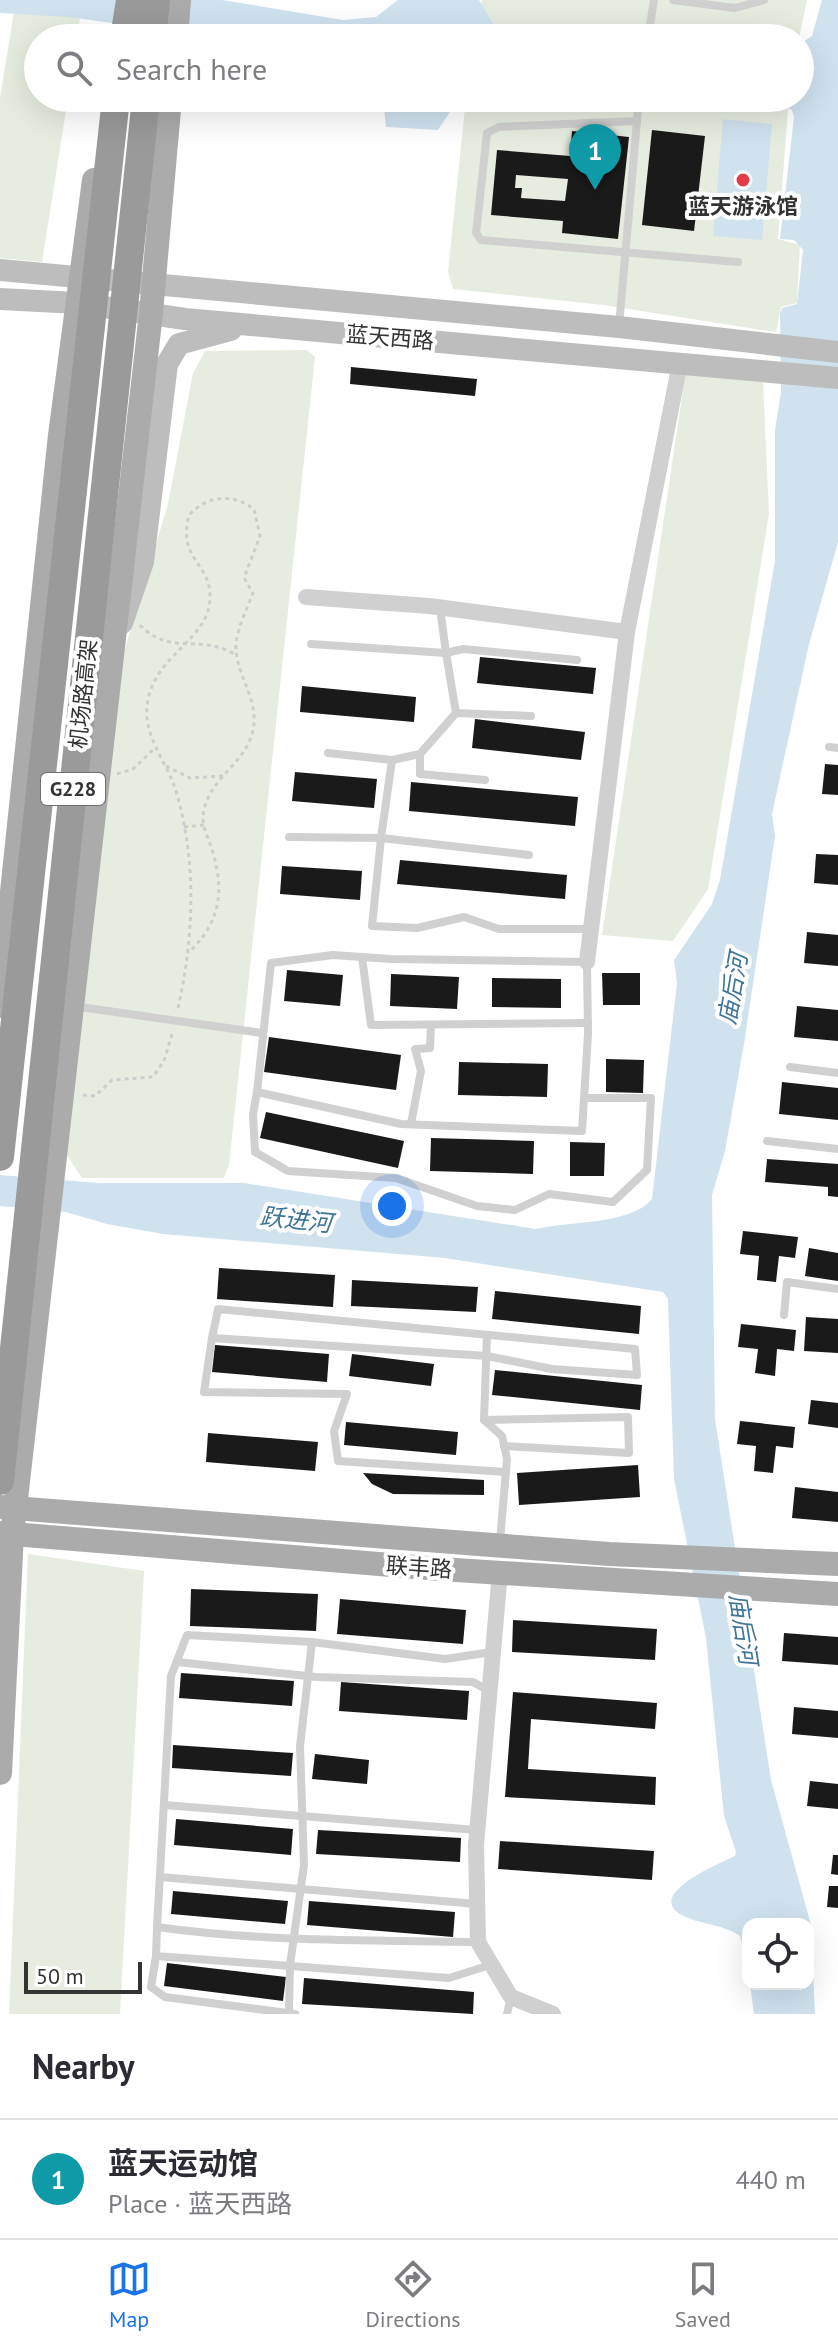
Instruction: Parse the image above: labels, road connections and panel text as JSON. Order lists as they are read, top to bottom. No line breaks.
{"streets":{"highway":["机场路高架","G228"],"main road":["联丰路"],"street":["蓝天西路"]},"water":["庙后河","跃进河"],"places":["蓝天游泳馆"],"scale_bar":"50 m","page":{"search":"Search here","pins":"1","scale":"50 m","heading":"Nearby","list":[{"mark":"1","name":"蓝天运动馆","note":"Place · 蓝天西路","value":"440 m"}],"nav":["Map","Directions","Saved"]}}
